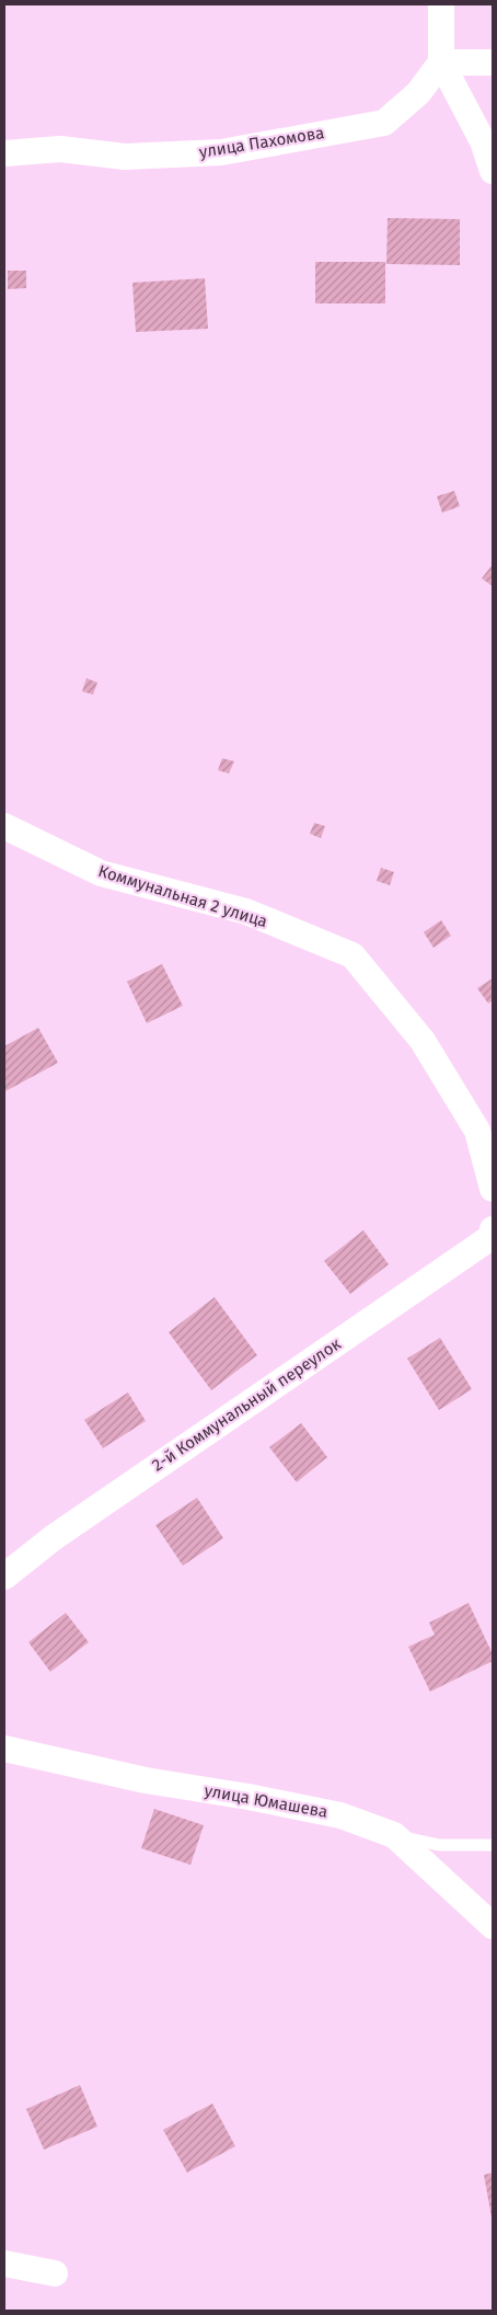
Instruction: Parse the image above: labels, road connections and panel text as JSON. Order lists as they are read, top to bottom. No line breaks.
{"streets":{"street":["улица Пахомова","Коммунальная 2 улица","2-й Коммунальный переулок","улица Юмашева"]}}
